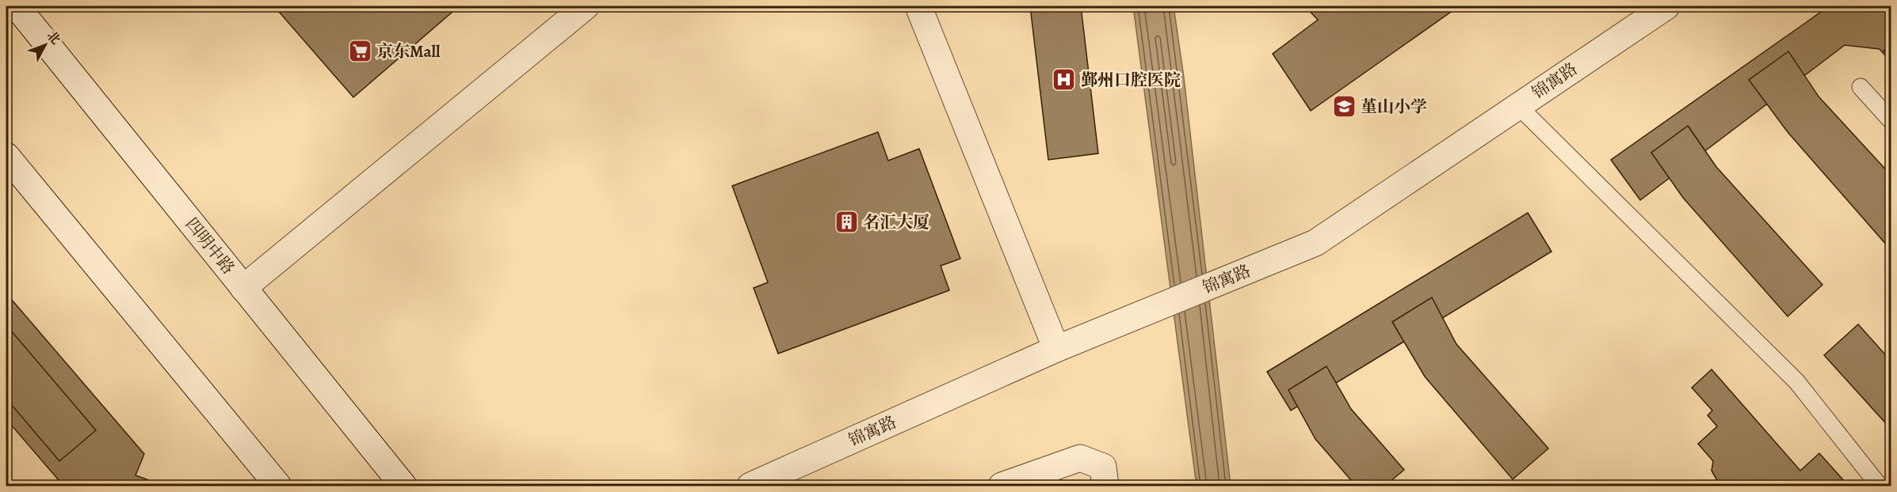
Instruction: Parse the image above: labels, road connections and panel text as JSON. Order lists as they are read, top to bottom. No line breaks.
{"streets":{"street":["锦寓路","四明中路"]},"places":{"supermarket":["京东Mall"],"hospital":["鄞州口腔医院"],"school or university":["堇山小学"],"building":["名汇大厦"]},"north":"top right"}
